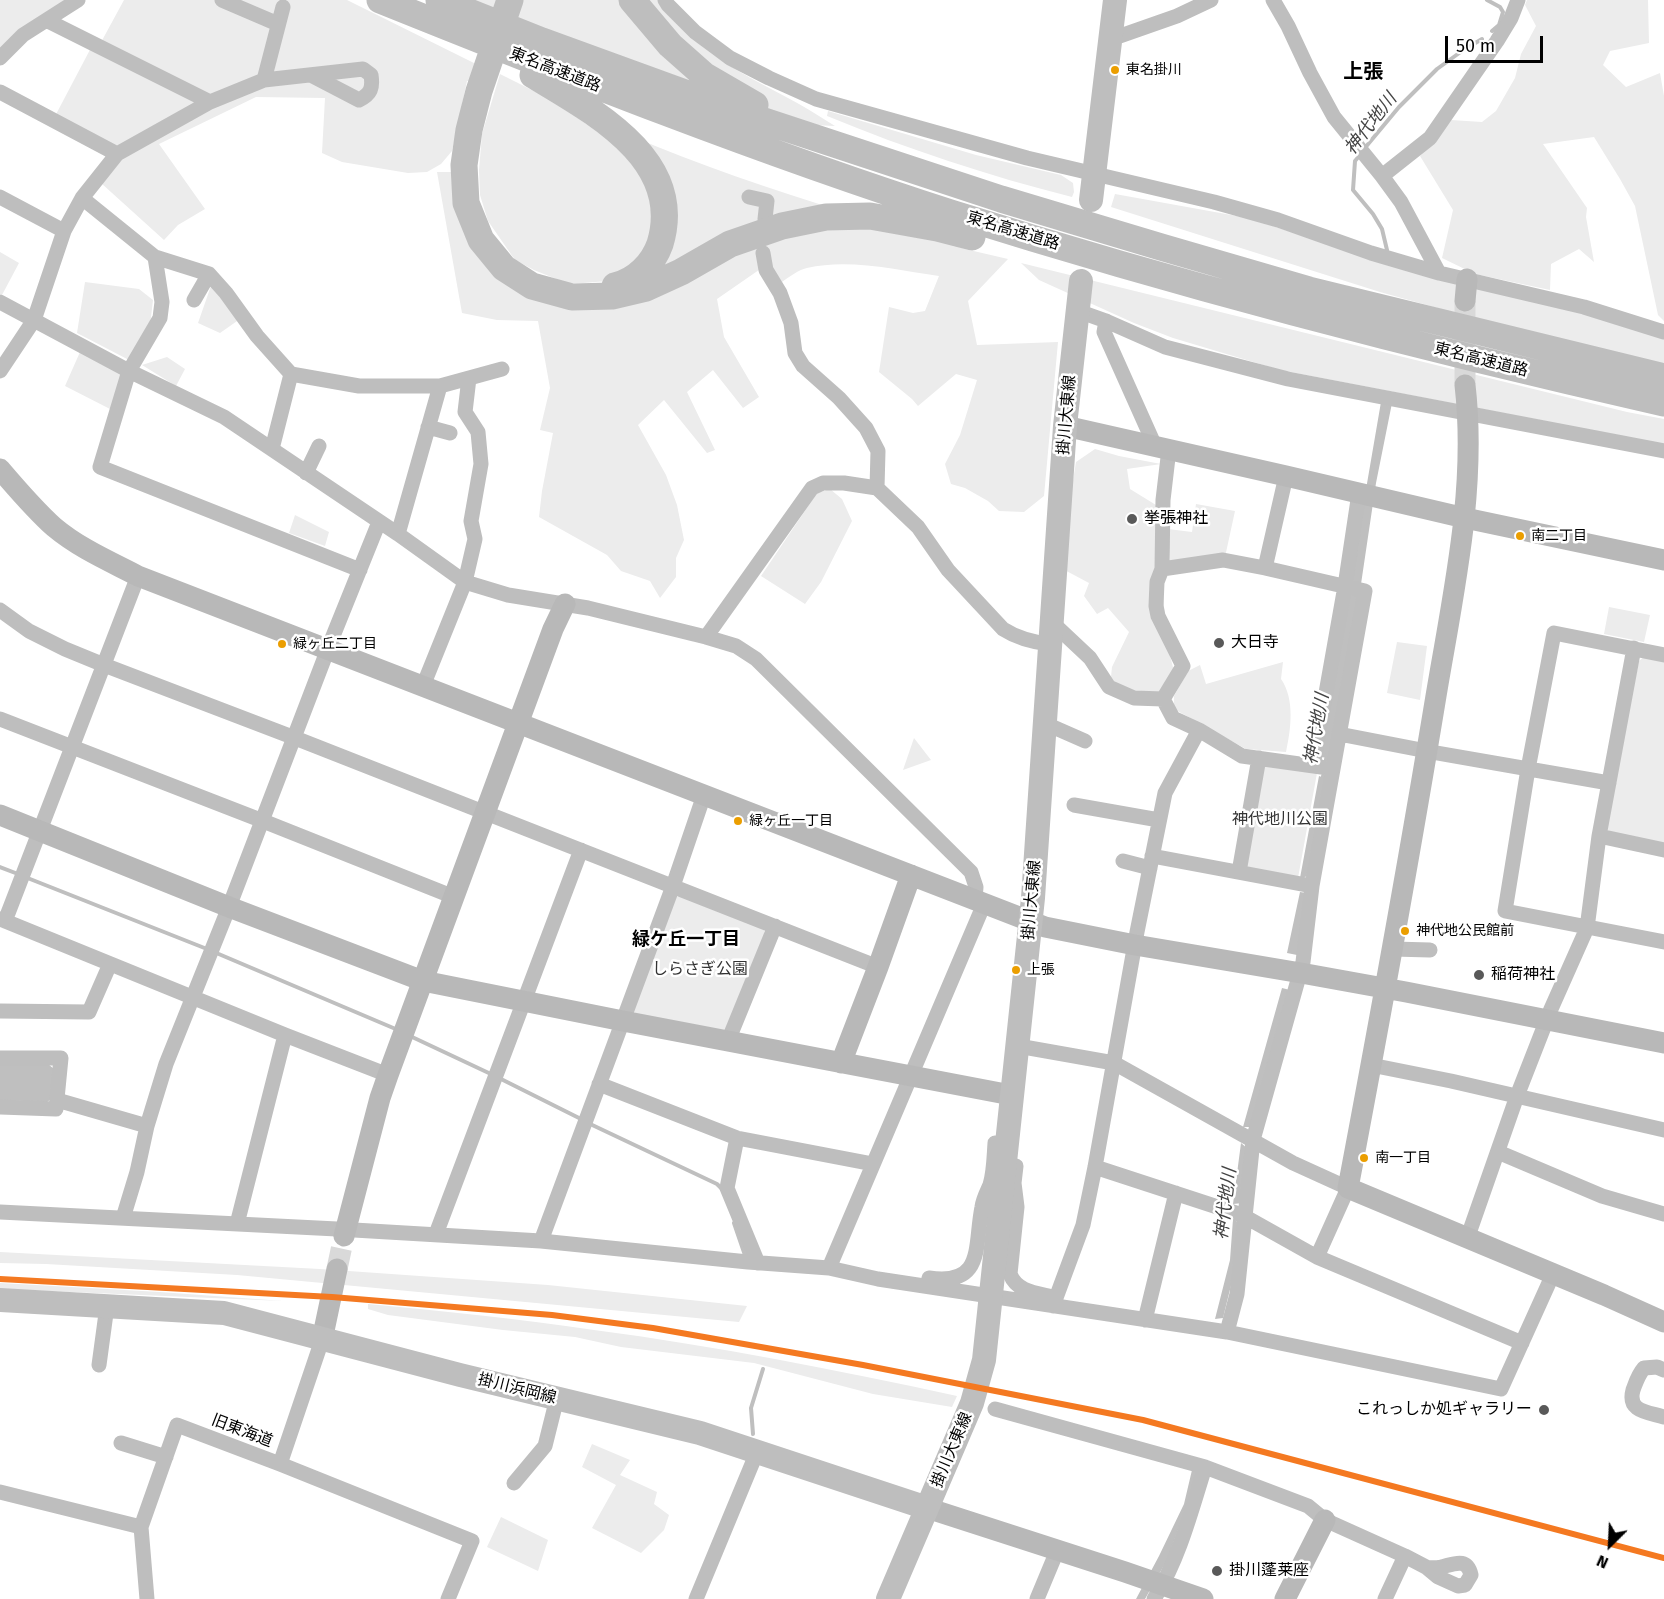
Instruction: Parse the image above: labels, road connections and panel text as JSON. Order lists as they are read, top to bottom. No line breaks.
{"streets":{"highway":["東名高速道路"],"main road":["掛川大東線","掛川浜岡線"],"street":["旧東海道"]},"crossings":[["掛川大東線","掛川浜岡線"]],"districts":["上張","緑ケ丘一丁目"],"water":["神代地川"],"parks":["神代地川公園","しらさぎ公園"],"places":["東名掛川","挙張神社","南二丁目","大日寺","緑ヶ丘二丁目","緑ヶ丘一丁目","神代地公民館前","上張","稲荷神社","南一丁目","これっしか処ギャラリー","掛川蓬莱座"],"scale_bar":"50 m","north":"bottom left"}
